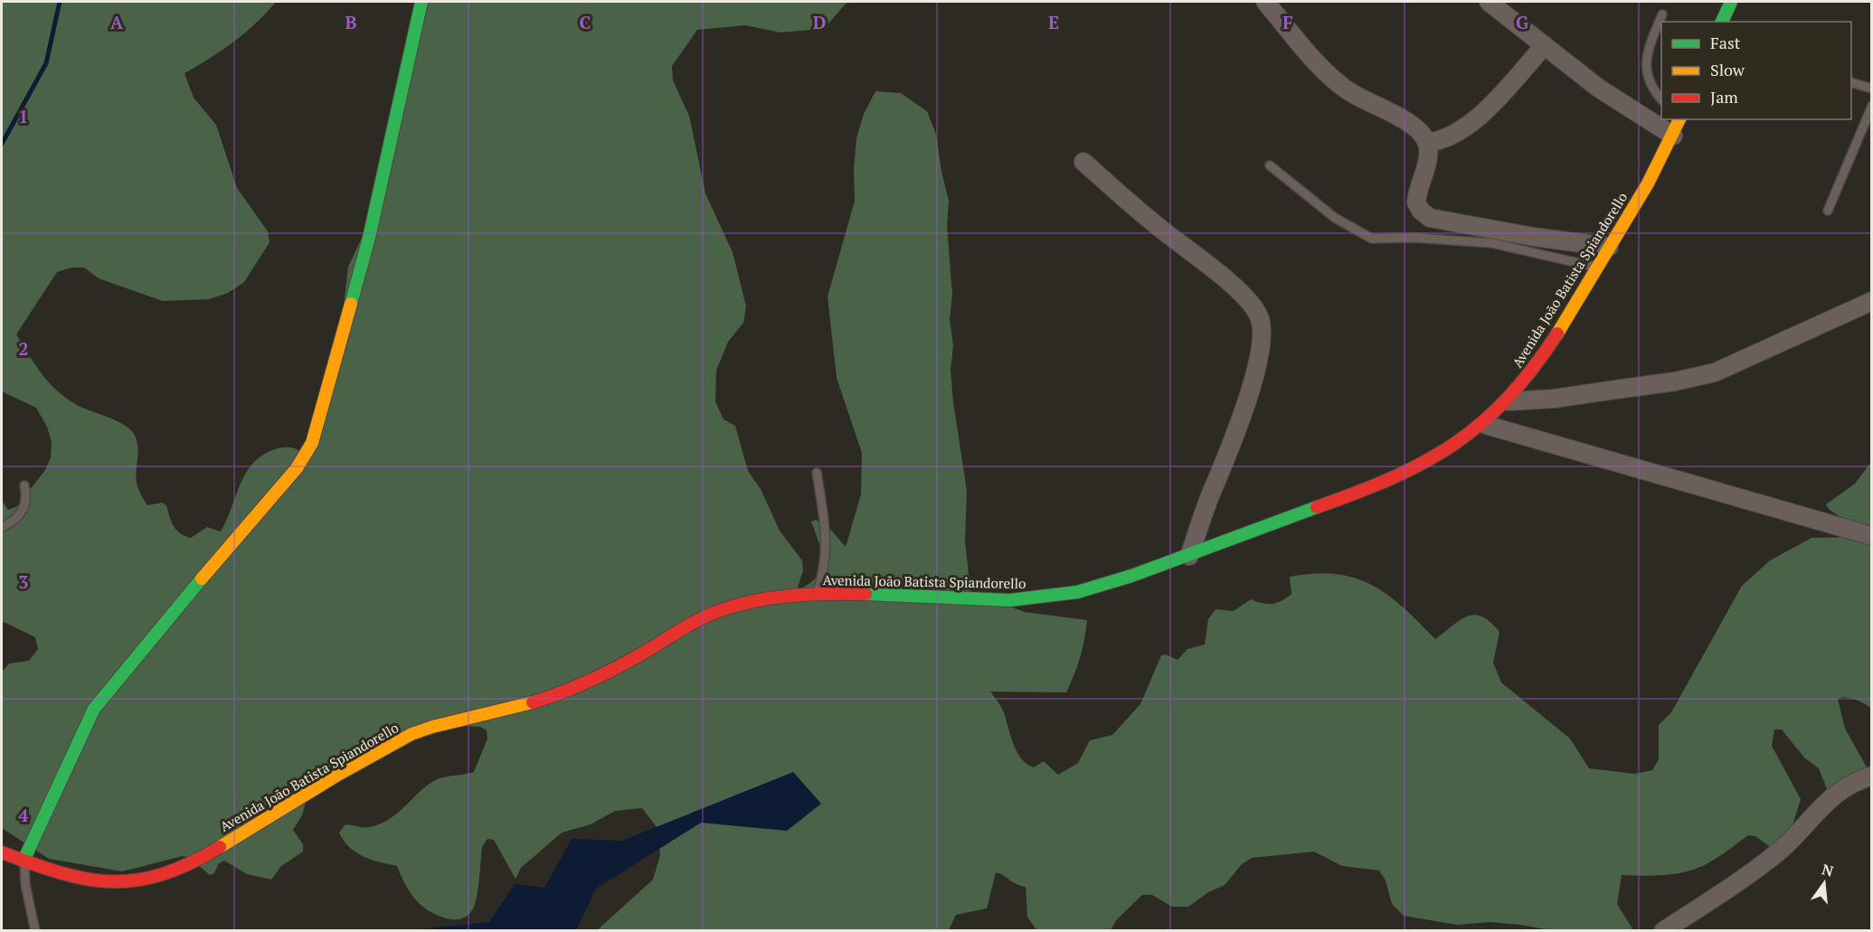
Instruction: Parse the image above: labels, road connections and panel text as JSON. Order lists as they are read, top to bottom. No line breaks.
{"streets":{"street":["Avenida João Batista Spiandorello"]},"legend":["Fast","Slow","Jam"],"north":"top","grid":{"columns":["A","B","C","D","E","F","G"],"rows":["1","2","3","4"]}}
